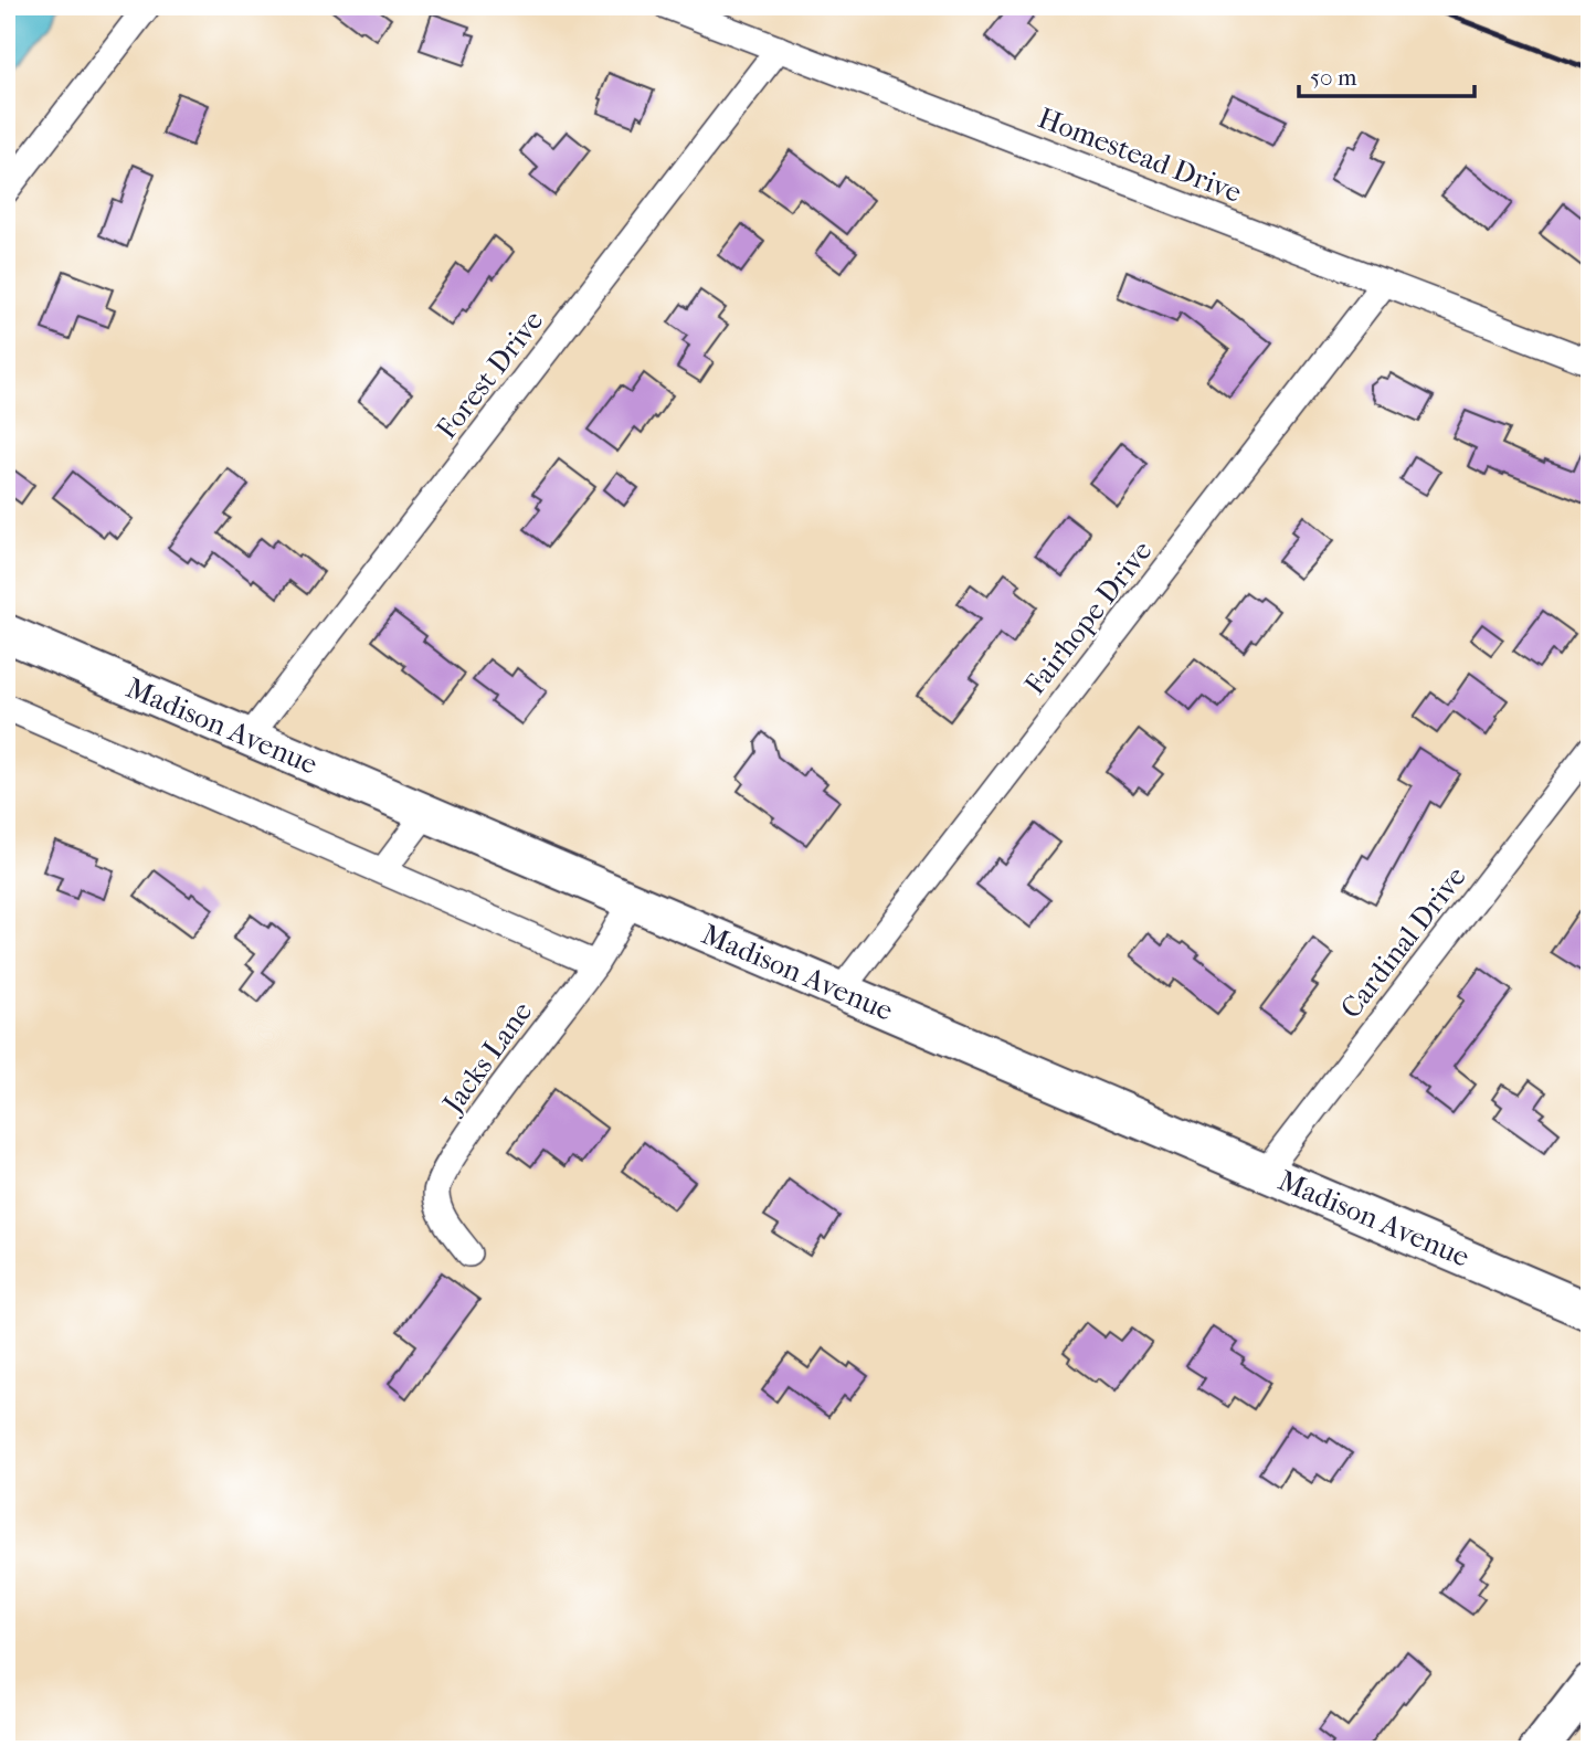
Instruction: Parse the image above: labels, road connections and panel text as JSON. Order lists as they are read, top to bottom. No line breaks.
{"streets":{"main road":["Madison Avenue"],"street":["Homestead Drive","Forest Drive","Fairhope Drive","Cardinal Drive","Jacks Lane"]},"crossings":[["Homestead Drive","Forest Drive"],["Homestead Drive","Fairhope Drive"],["Forest Drive","Madison Avenue"],["Fairhope Drive","Madison Avenue"],["Madison Avenue","Cardinal Drive"],["Madison Avenue","Jacks Lane"]],"scale_bar":"50 m"}
